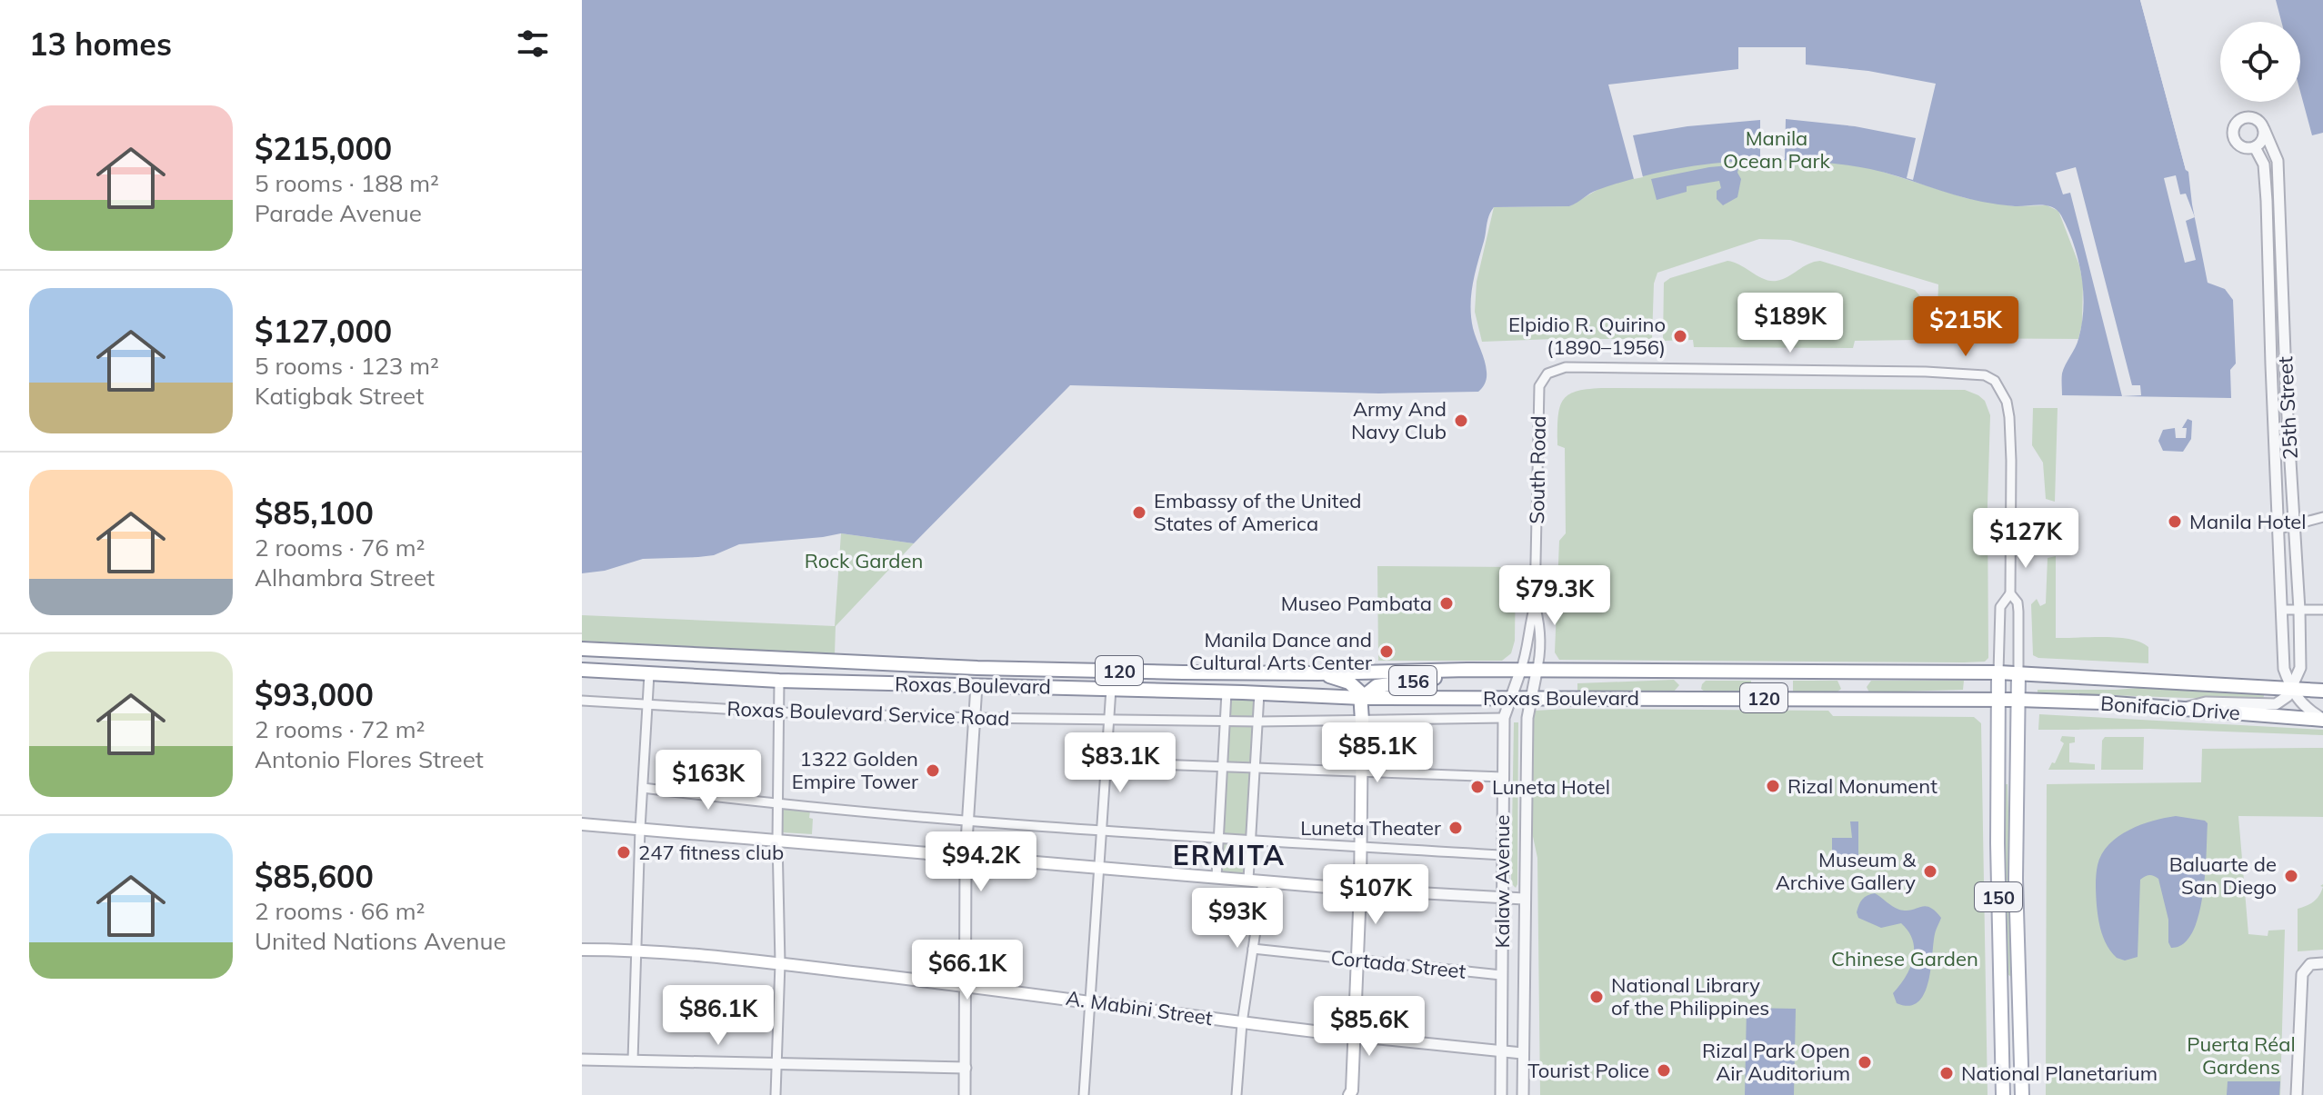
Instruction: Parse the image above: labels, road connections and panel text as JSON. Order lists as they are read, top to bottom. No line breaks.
{"streets":{"main road":["120","156","Roxas Boulevard","Bonifacio Drive","150","A. Mabini Street"],"street":["25th Street","South Road","Roxas Boulevard Service Road","Kalaw Avenue","Cortada Street"]},"crossings":[["25th Street","Bonifacio Drive"],["South Road","Roxas Boulevard"],["South Road","Kalaw Avenue"],["156","Roxas Boulevard"],["156","Roxas Boulevard Service Road"],["156","Cortada Street"],["156","A. Mabini Street"],["Roxas Boulevard","Bonifacio Drive"],["Roxas Boulevard","Kalaw Avenue"],["Roxas Boulevard","150"],["Bonifacio Drive","150"],["Roxas Boulevard Service Road","Kalaw Avenue"],["Kalaw Avenue","Cortada Street"],["Kalaw Avenue","A. Mabini Street"]],"districts":["ERMITA"],"parks":["Manila Ocean Park","Rock Garden","Chinese Garden","Puerta Réal Gardens"],"places":["Elpidio R. Quirino (1890–1956)","Army And Navy Club","Embassy of the United States of America","Manila Hotel","Museo Pambata","Manila Dance and Cultural Arts Center","1322 Golden Empire Tower","Rizal Monument","Luneta Hotel","Luneta Theater","247 fitness club","Museum & Archive Gallery","Baluarte de San Diego","National Library of the Philippines","Rizal Park Open Air Auditorium","Tourist Police","National Planetarium"],"page":{"heading":"13 homes","list":[{"name":"$215,000","note":"5 rooms · 188 m² · Parade Avenue"},{"name":"$127,000","note":"5 rooms · 123 m² · Katigbak Street"},{"name":"$85,100","note":"2 rooms · 76 m² · Alhambra Street"},{"name":"$93,000","note":"2 rooms · 72 m² · Antonio Flores Street"},{"name":"$85,600","note":"2 rooms · 66 m² · United Nations Avenue"}],"price":["$189K","$215K","$127K","$79.3K","$85.1K","$83.1K","$163K","$94.2K","$107K","$93K","$66.1K","$86.1K","$85.6K"]}}
